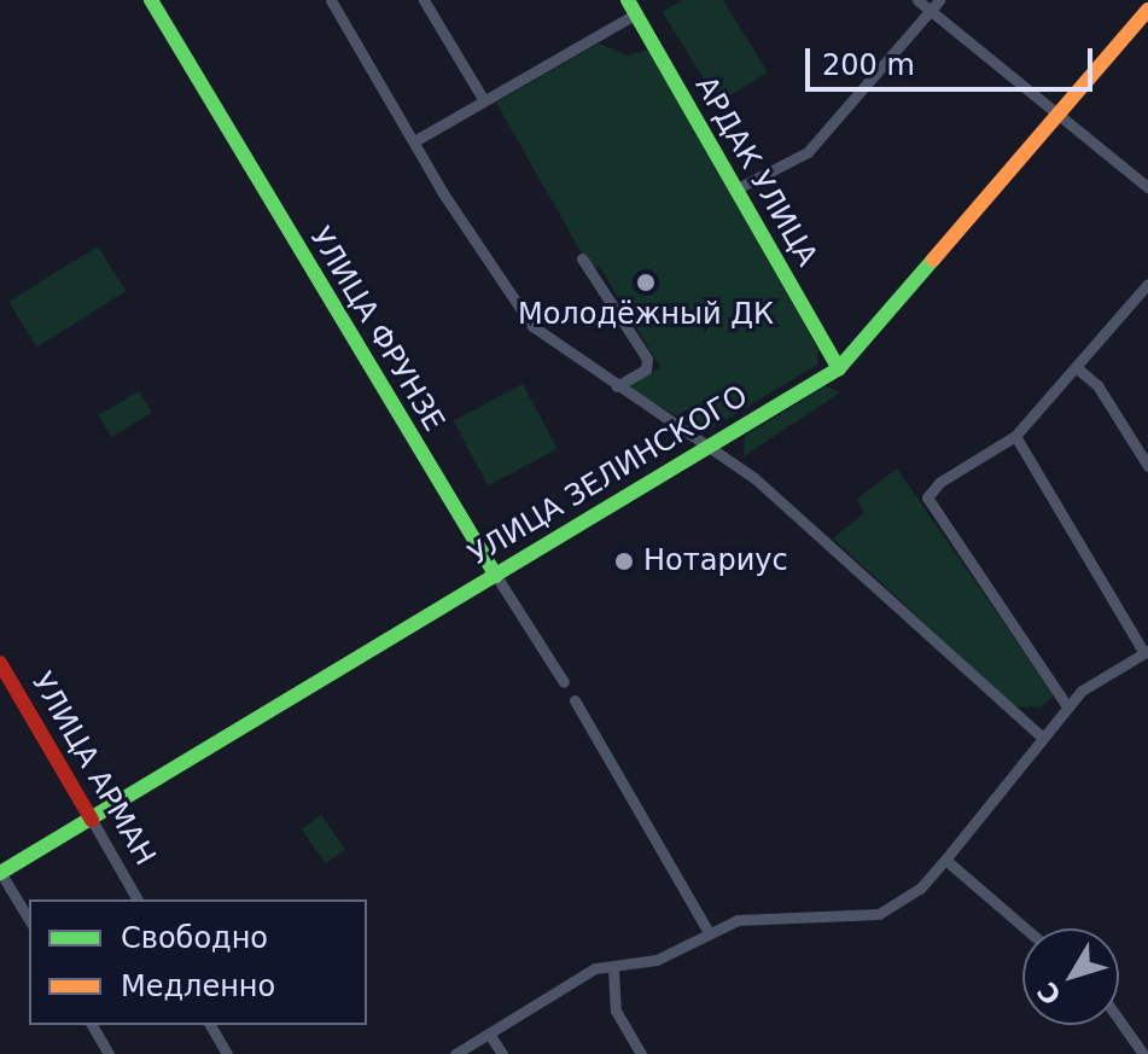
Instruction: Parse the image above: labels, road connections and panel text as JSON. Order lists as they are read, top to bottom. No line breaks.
{"streets":{"main road":["АРДАК УЛИЦА","УЛИЦА ФРУНЗЕ","УЛИЦА ЗЕЛИНСКОГО","УЛИЦА АРМАН"]},"crossings":[["АРДАК УЛИЦА","УЛИЦА ЗЕЛИНСКОГО"],["УЛИЦА ФРУНЗЕ","УЛИЦА ЗЕЛИНСКОГО"],["УЛИЦА ЗЕЛИНСКОГО","УЛИЦА АРМАН"]],"places":["Молодёжный ДК","Нотариус"],"legend":["Свободно","Медленно"],"scale_bar":"200 m","north":"bottom left"}
